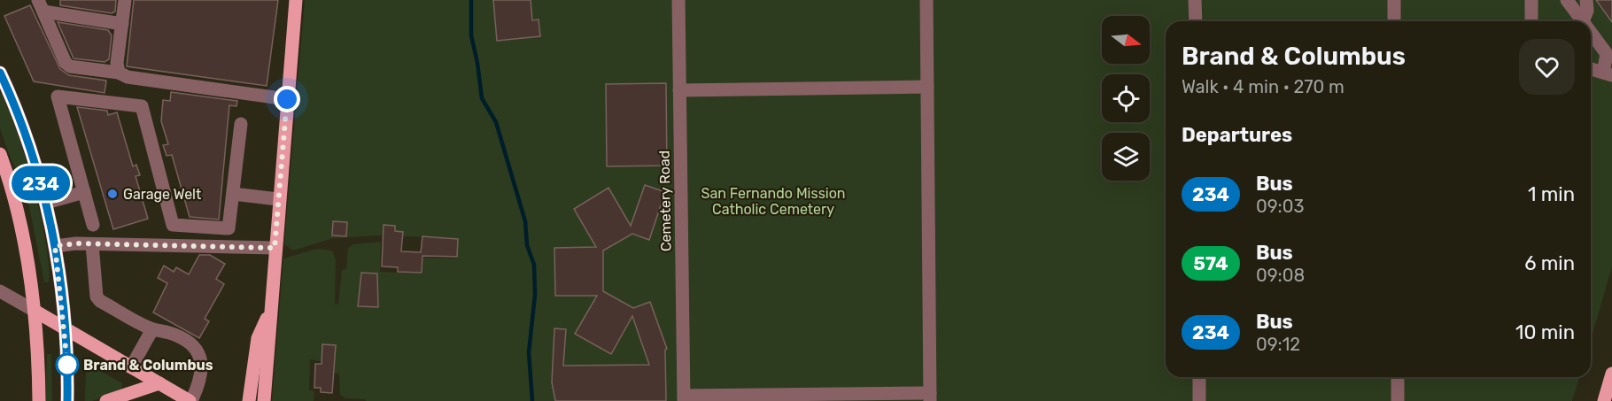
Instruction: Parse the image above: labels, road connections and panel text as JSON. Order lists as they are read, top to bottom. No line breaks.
{"streets":{"street":["Cemetery Road"]},"parks":["San Fernando Mission Catholic Cemetery"],"places":["Garage Welt","Brand & Columbus"],"lines":["bus line 234"],"north":"right","page":{"on_map":"234","heading":[["Brand & Columbus","Walk · 4 min · 270 m"],"Departures"],"list":[{"mark":"234","name":"Bus","note":"09:03","value":"1 min"},{"mark":"574","name":"Bus","note":"09:08","value":"6 min"},{"mark":"234","name":"Bus","note":"09:12","value":"10 min"}]}}
